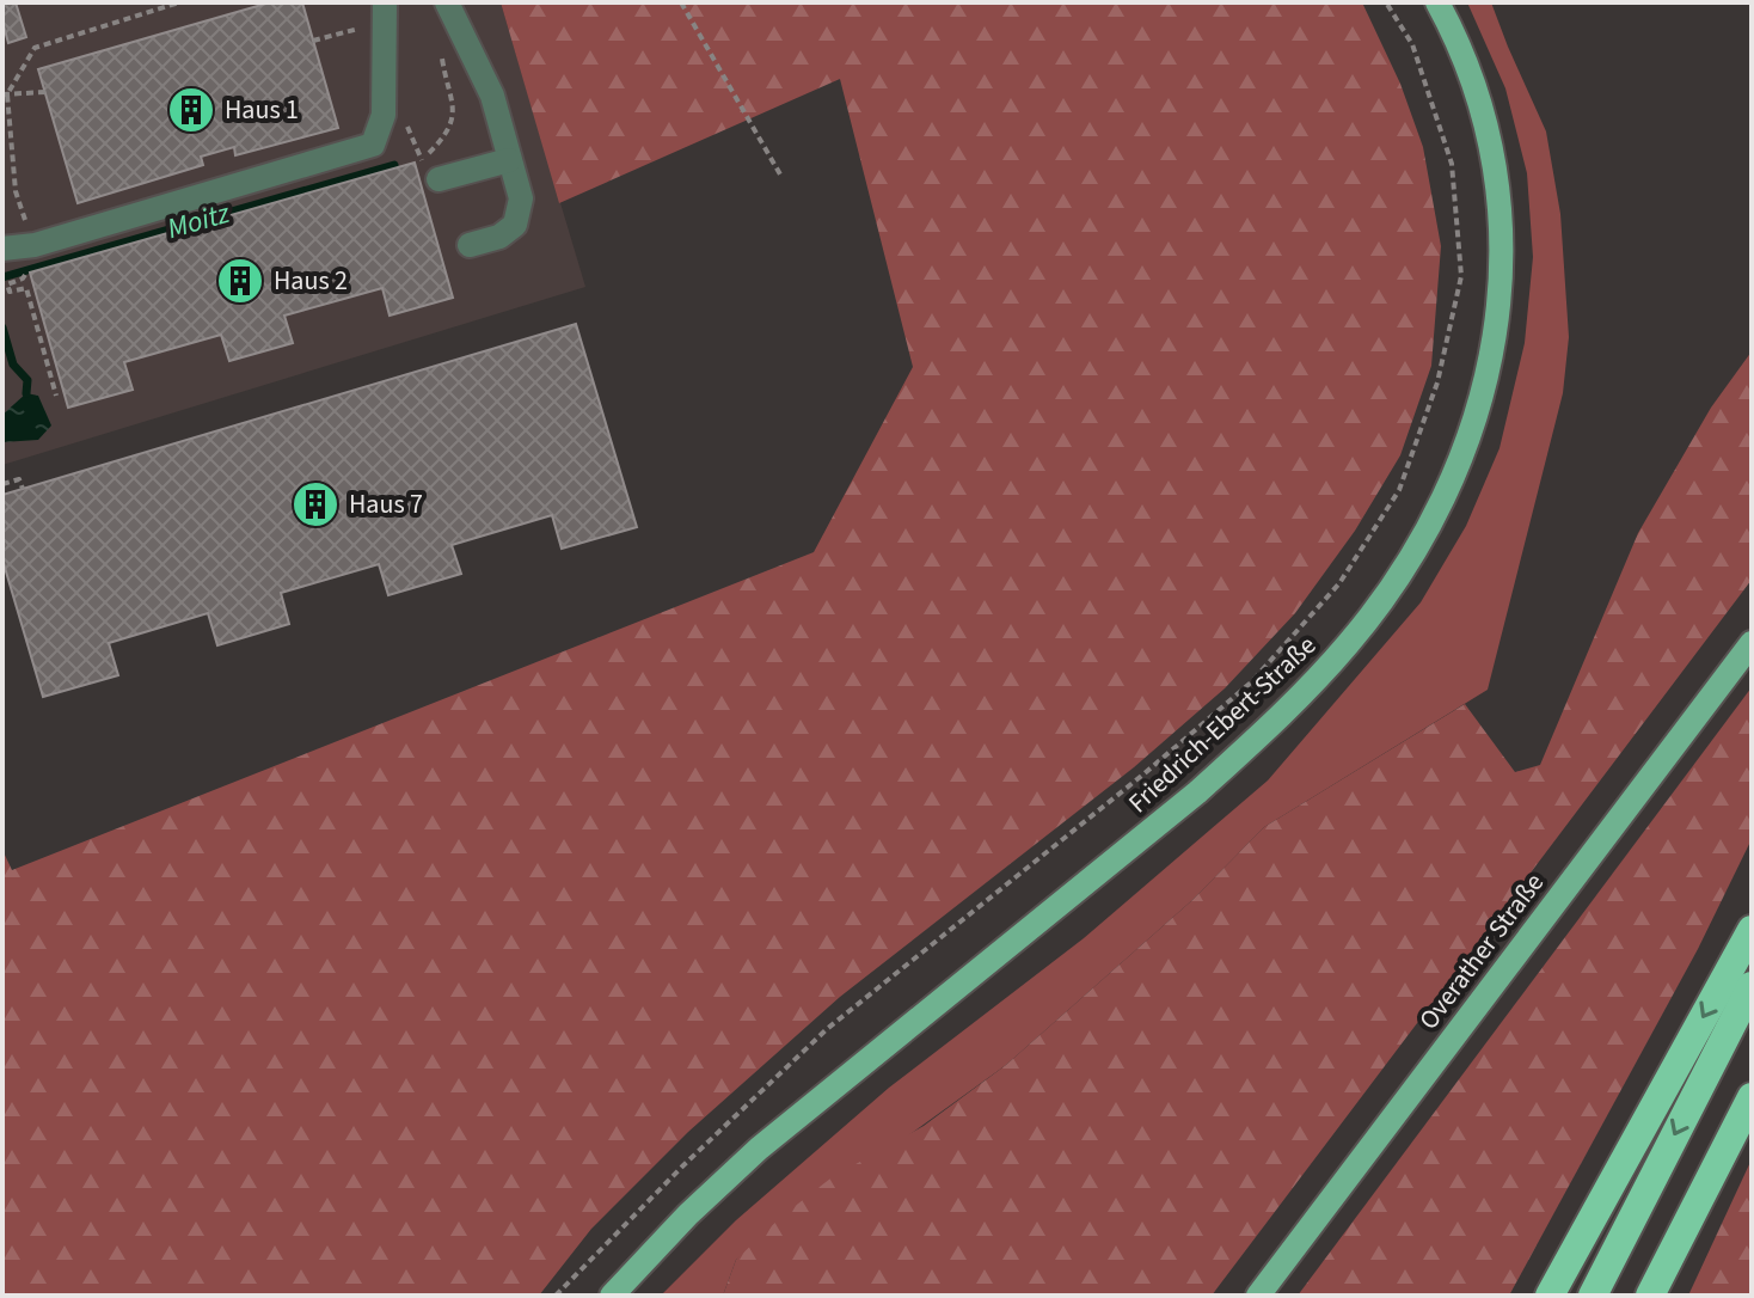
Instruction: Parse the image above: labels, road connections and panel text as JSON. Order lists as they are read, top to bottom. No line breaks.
{"streets":{"main road":["Friedrich-Ebert-Straße","Overather Straße"]},"water":["Moitz"],"places":{"building":["Haus 1","Haus 2","Haus 7"]}}
